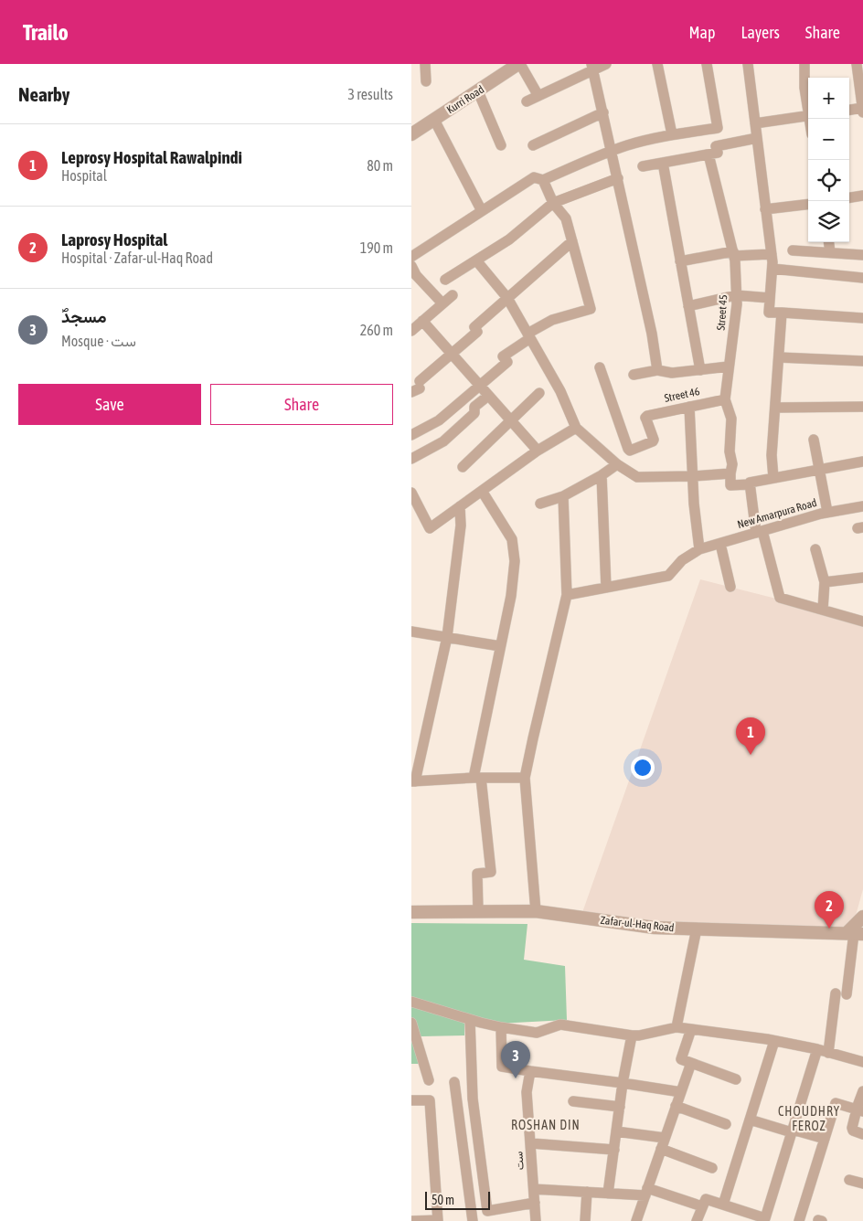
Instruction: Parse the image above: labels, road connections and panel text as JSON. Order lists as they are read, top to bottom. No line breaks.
{"streets":{"street":["Kurri Road","Street 45","Street 46","New Amarpura Road","Zafar-ul-Haq Road","ست"]},"crossings":[["Street 45","Street 46"]],"districts":["CHOUDHRY FEROZ","ROSHAN DIN"],"scale_bar":"50 m","page":{"header":"Trailo","nav":["Map","Layers","Share"],"heading":["Nearby","3 results"],"map_buttons":["+","−"],"list":[{"mark":"1","name":"Leprosy Hospital Rawalpindi","note":"Hospital","value":"80 m"},{"mark":"2","name":"Laprosy Hospital","note":"Hospital · Zafar-ul-Haq Road","value":"190 m"},{"mark":"3","name":"ؐمسجد","note":"Mosque · ست","value":"260 m"}],"buttons":["Save","Share"],"pins":["1","2","3"],"scale":"50 m"}}
